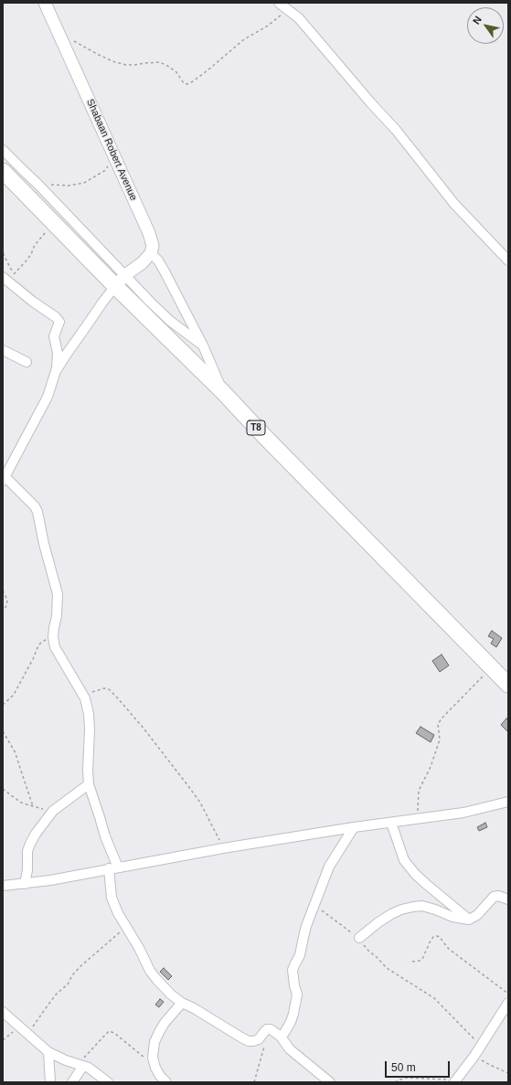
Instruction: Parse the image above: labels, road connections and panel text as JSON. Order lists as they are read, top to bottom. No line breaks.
{"streets":{"highway":["T8"],"street":["Shabaan Robert Avenue"]},"scale_bar":"50 m","north":"top left"}
